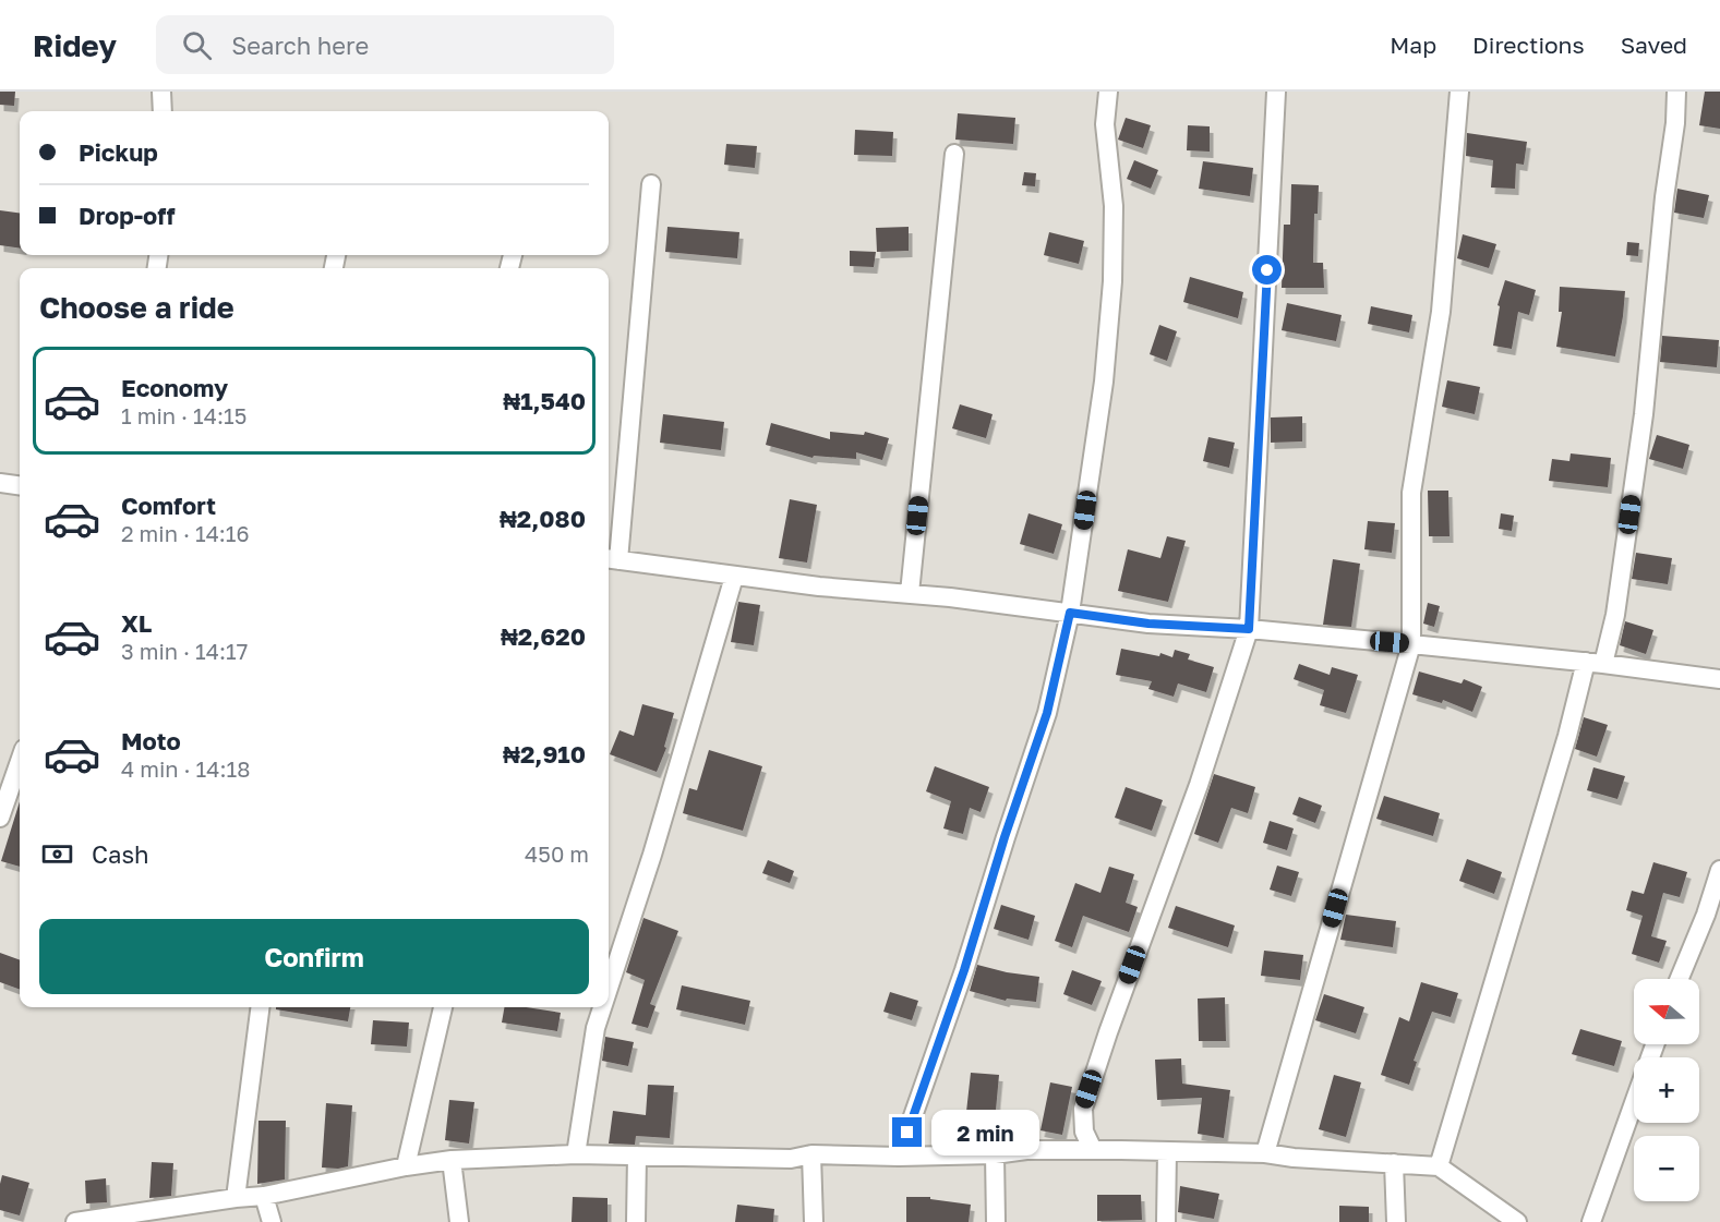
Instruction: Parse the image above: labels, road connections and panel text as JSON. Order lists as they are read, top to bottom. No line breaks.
{"north":"left","page":{"header":"Ridey","search":"Search here","nav":["Map","Directions","Saved"],"banner":["Pickup","Drop-off"],"heading":"Choose a ride","list":[{"name":"Economy","note":"1 min · 14:15","value":"₦1,540"},{"name":"Comfort","note":"2 min · 14:16","value":"₦2,080"},{"name":"XL","note":"3 min · 14:17","value":"₦2,620"},{"name":"Moto","note":"4 min · 14:18","value":"₦2,910"}],"pay":["Cash","450 m"],"buttons":"Confirm","map_buttons":["+","−"],"bubble":"2 min"}}
